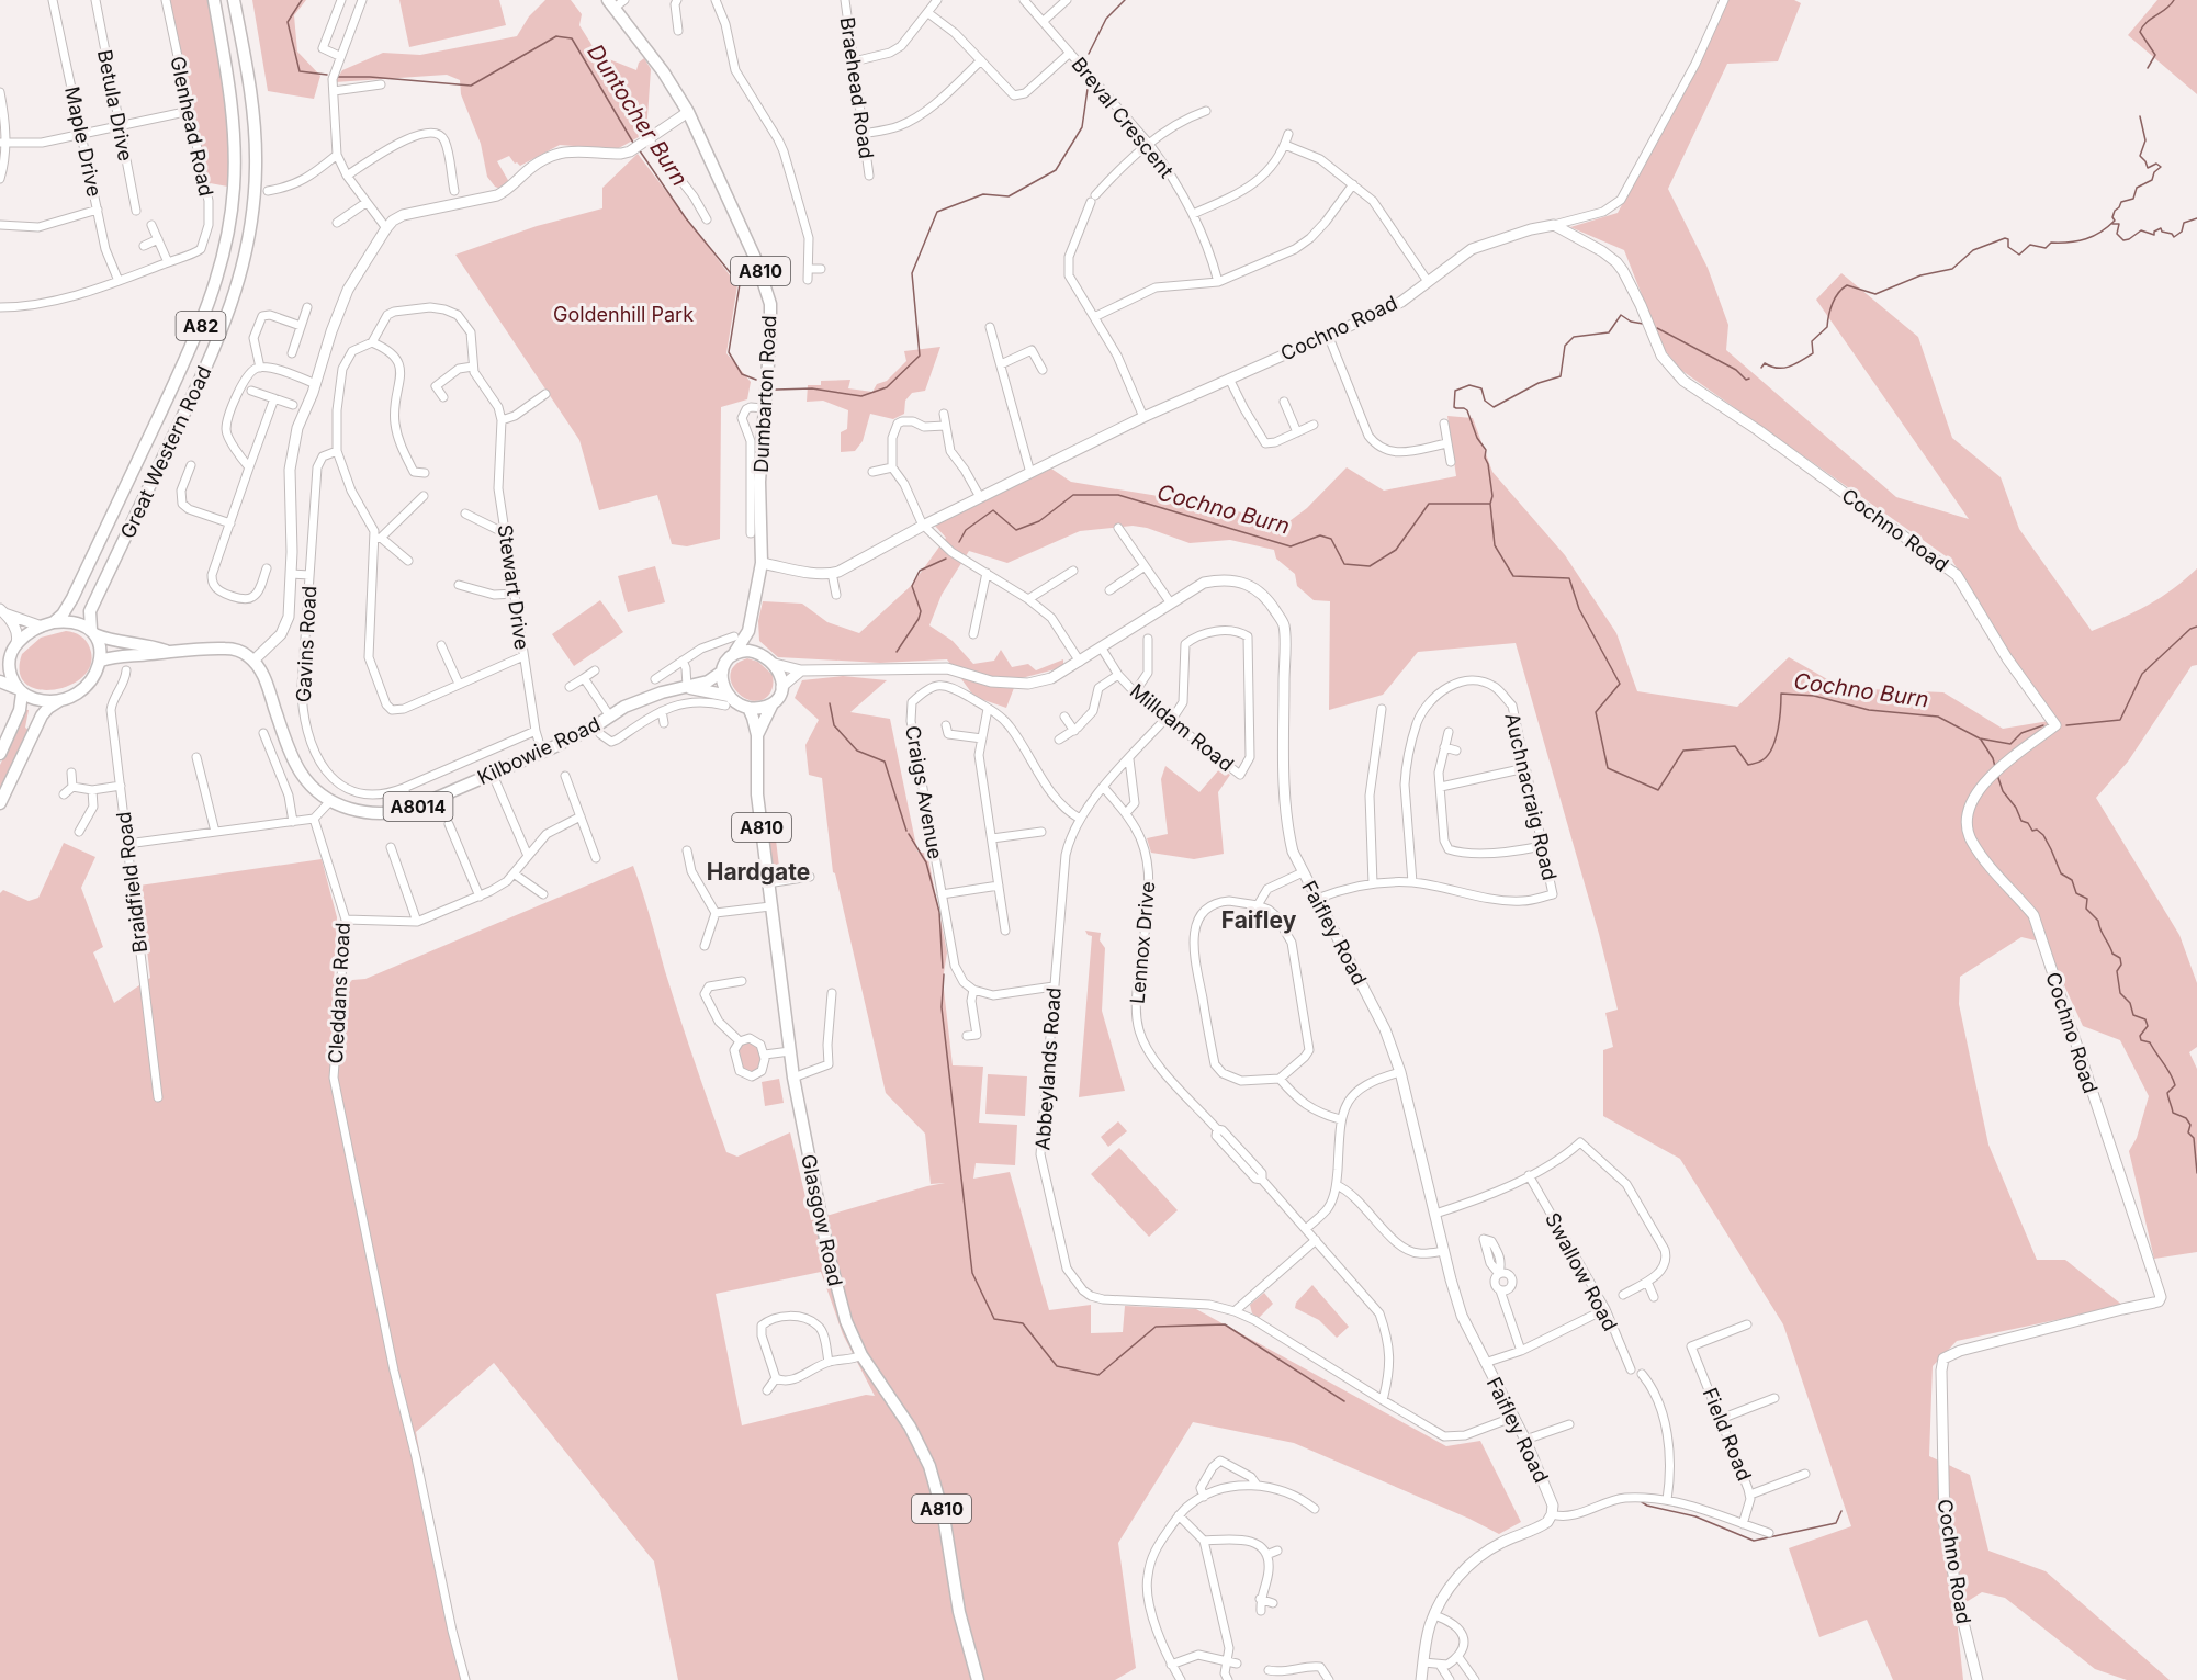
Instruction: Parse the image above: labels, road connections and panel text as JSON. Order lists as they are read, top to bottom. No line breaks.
{"streets":{"main road":["A810","A82","Dumbarton Road","Great Western Road","Kilbowie Road","A8014","Glasgow Road"],"street":["Braehead Road","Betula Drive","Breval Crescent","Glenhead Road","Maple Drive","Cochno Road","Stewart Drive","Gavins Road","Milldam Road","Craigs Avenue","Auchnacraig Road","Braidfield Road","Faifley Road","Lennox Drive","Cleddans Road","Abbeylands Road","Swallow Road","Field Road"]},"crossings":[["A810","Dumbarton Road"],["A810","Kilbowie Road"],["A810","Faifley Road"],["A810","Glasgow Road"],["A82","Great Western Road"],["Stewart Drive","Gavins Road"],["Stewart Drive","Kilbowie Road"],["Milldam Road","Faifley Road"],["Milldam Road","Abbeylands Road"],["Kilbowie Road","Faifley Road"],["Kilbowie Road","Glasgow Road"],["Craigs Avenue","Abbeylands Road"],["Faifley Road","Abbeylands Road"],["Faifley Road","Glasgow Road"],["Lennox Drive","Abbeylands Road"]],"districts":["Hardgate","Faifley"],"water":["Duntocher Burn","Cochno Burn"],"parks":["Goldenhill Park"]}
